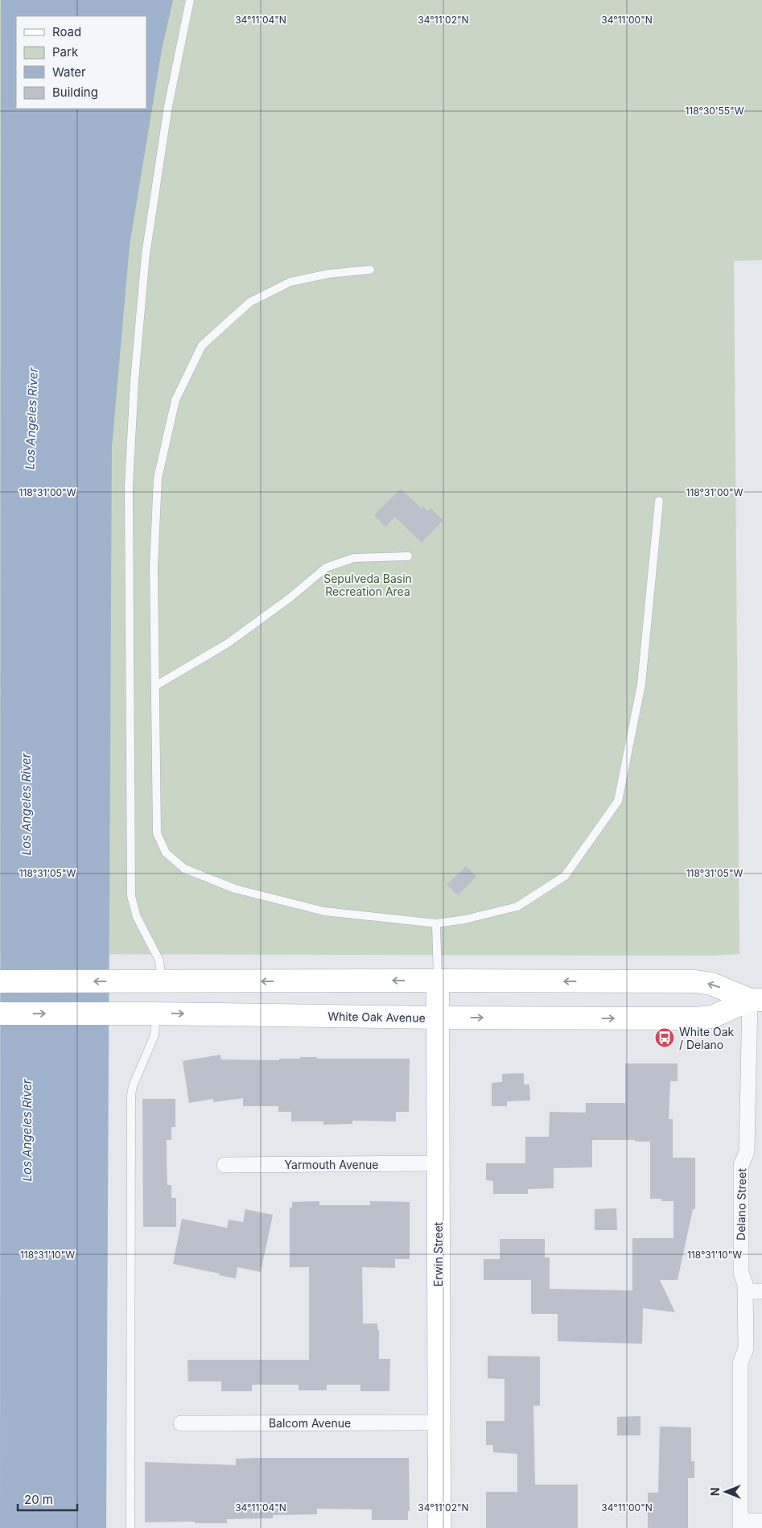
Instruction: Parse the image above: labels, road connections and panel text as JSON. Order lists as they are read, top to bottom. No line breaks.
{"streets":{"main road":["White Oak Avenue","Erwin Street"],"street":["Yarmouth Avenue","Delano Street","Balcom Avenue"]},"crossings":[["White Oak Avenue","Delano Street"],["White Oak Avenue","Erwin Street"],["Yarmouth Avenue","Erwin Street"],["Erwin Street","Balcom Avenue"]],"water":["Los Angeles River"],"parks":["Sepulveda Basin Recreation Area"],"places":{"bus stop":["White Oak / Delano"]},"legend":["Road","Park","Water","Building"],"scale_bar":"20 m","north":"left","coordinates":["34°11'04\"N","34°11'02\"N","34°11'00\"N","118°30'55\"W","118°31'00\"W","118°31'05\"W","118°31'10\"W"]}
